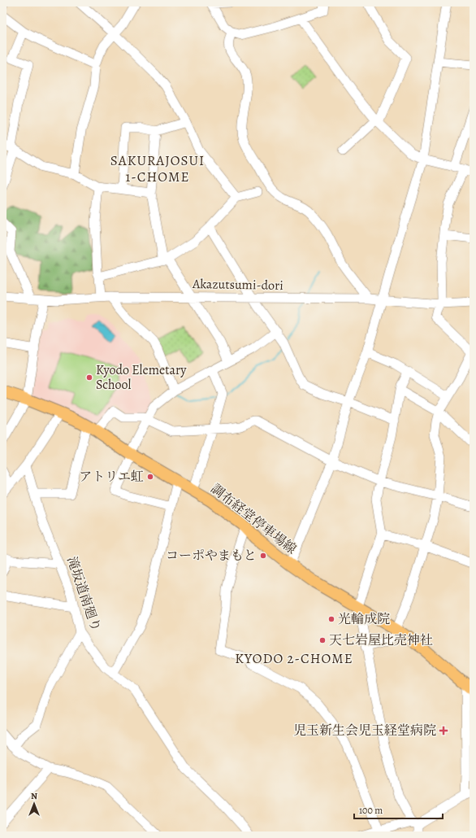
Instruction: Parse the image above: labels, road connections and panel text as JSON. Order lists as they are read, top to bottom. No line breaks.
{"streets":{"main road":["調布経堂停車場線"],"street":["Akazutsumi-dori","滝坂道南廻り"]},"districts":["SAKURAJOSUI 1-CHOME","KYODO 2-CHOME"],"places":{"other":["Kyodo Elemetary School","アトリエ虹","コーポやまもと","光輪成院","天七岩屋比売神社"],"health":["児玉新生会児玉経堂病院"]},"scale_bar":"100 m","north":"top"}
